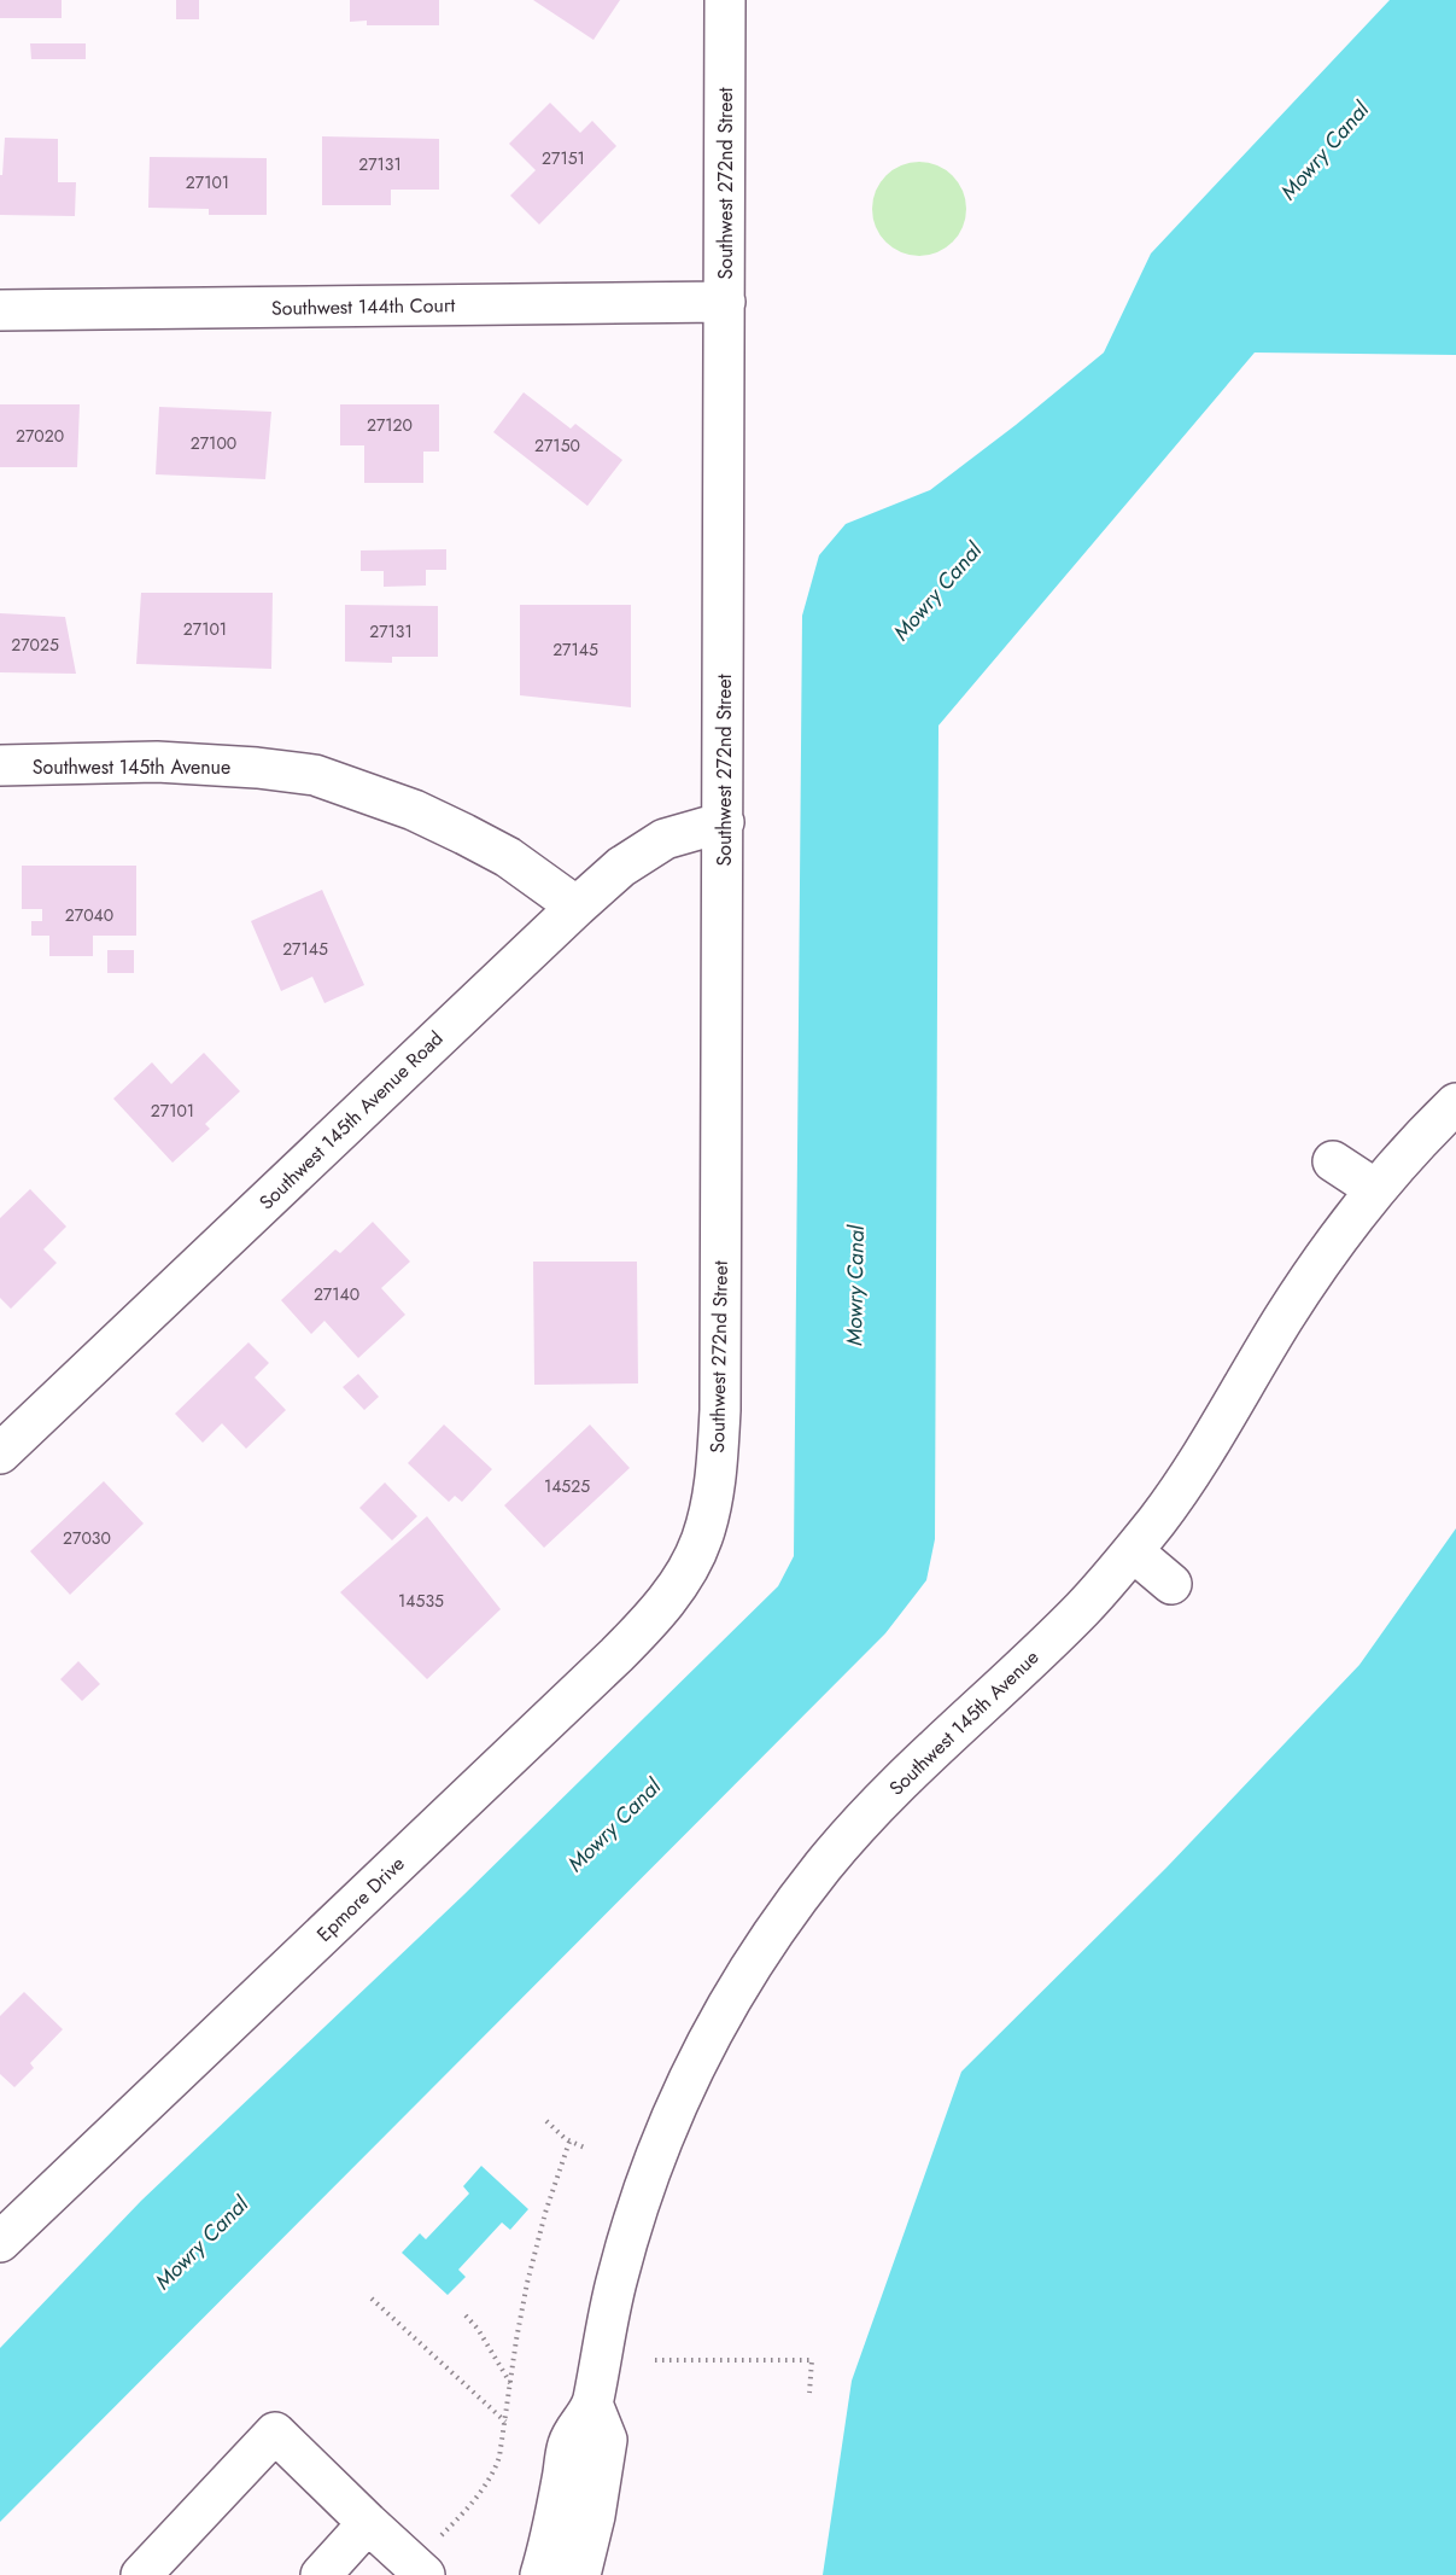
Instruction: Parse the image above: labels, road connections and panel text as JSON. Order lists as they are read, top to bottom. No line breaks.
{"streets":{"street":["Southwest 272nd Street","Southwest 144th Court","Southwest 145th Avenue","Southwest 145th Avenue Road","Epmore Drive"]},"crossings":[["Southwest 272nd Street","Southwest 144th Court"],["Southwest 272nd Street","Southwest 145th Avenue Road"],["Southwest 272nd Street","Epmore Drive"],["Southwest 145th Avenue","Southwest 145th Avenue Road"]],"water":["Mowry Canal"],"house_numbers":["27151","27131","27101","27120","27020","27100","27150","27101","27131","27025","27145","27040","27145","27101","27140","14525","27030","14535"]}
